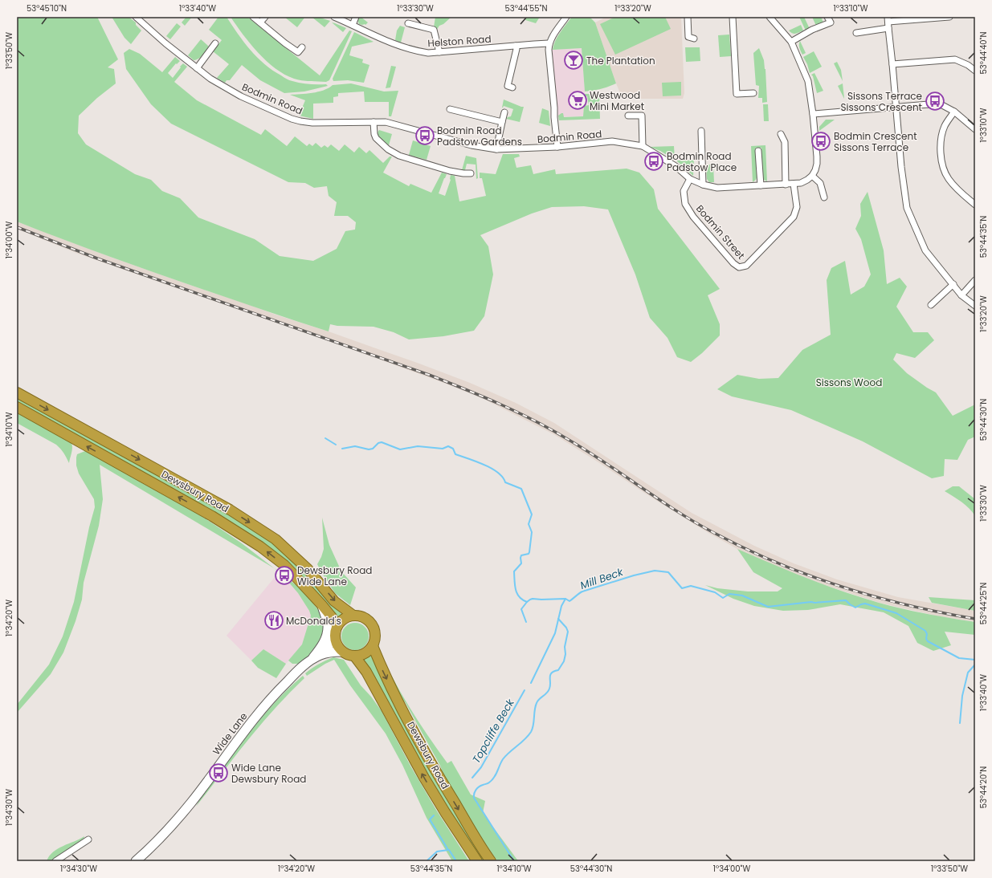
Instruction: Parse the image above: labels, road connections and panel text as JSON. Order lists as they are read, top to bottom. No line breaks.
{"streets":{"highway":["Dewsbury Road"],"main road":["Wide Lane"],"street":["Helston Road","Bodmin Road","Bodmin Street"]},"crossings":[["Bodmin Road","Bodmin Street"],["Dewsbury Road","Wide Lane"]],"water":["Mill Beck","Topcliffe Beck"],"parks":["Sissons Wood"],"places":{"bar":["The Plantation"],"supermarket":["Westwood Mini Market"],"bus stop":["Sissons Terrace Sissons Crescent","Bodmin Road Padstow Gardens","Bodmin Crescent Sissons Terrace","Bodmin Road Padstow Place","Dewsbury Road Wide Lane","Wide Lane Dewsbury Road"],"restaurant":["McDonald's"]},"coordinates":["53°45'10\"N","1°33'40\"W","1°33'30\"W","53°44'55\"N","1°33'20\"W","1°33'10\"W","1°33'50\"W","53°44'40\"N","53°44'35\"N","1°34'00\"W","53°44'30\"N","1°34'10\"W","53°44'25\"N","1°34'20\"W","53°44'20\"N","1°34'30\"W"]}
